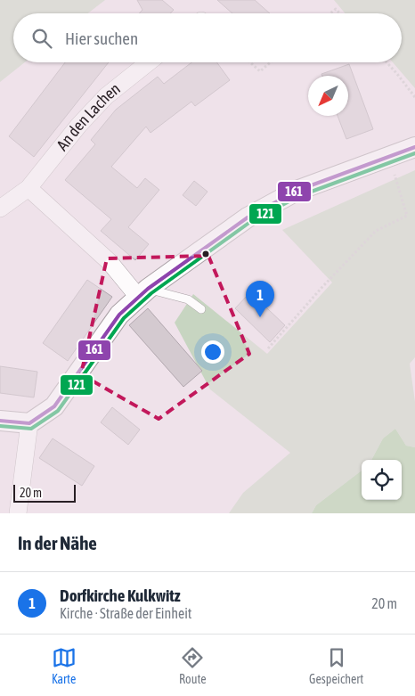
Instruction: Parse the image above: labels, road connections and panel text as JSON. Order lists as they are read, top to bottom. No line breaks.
{"streets":{"street":["An den Lachen"]},"lines":["transit line 161","transit line 121"],"scale_bar":"20 m","north":"bottom left","page":{"search":"Hier suchen","pins":"1","scale":"20 m","heading":"In der Nähe","list":[{"mark":"1","name":"Dorfkirche Kulkwitz","note":"Kirche · Straße der Einheit","value":"20 m"}],"nav":["Karte","Route","Gespeichert"]}}
